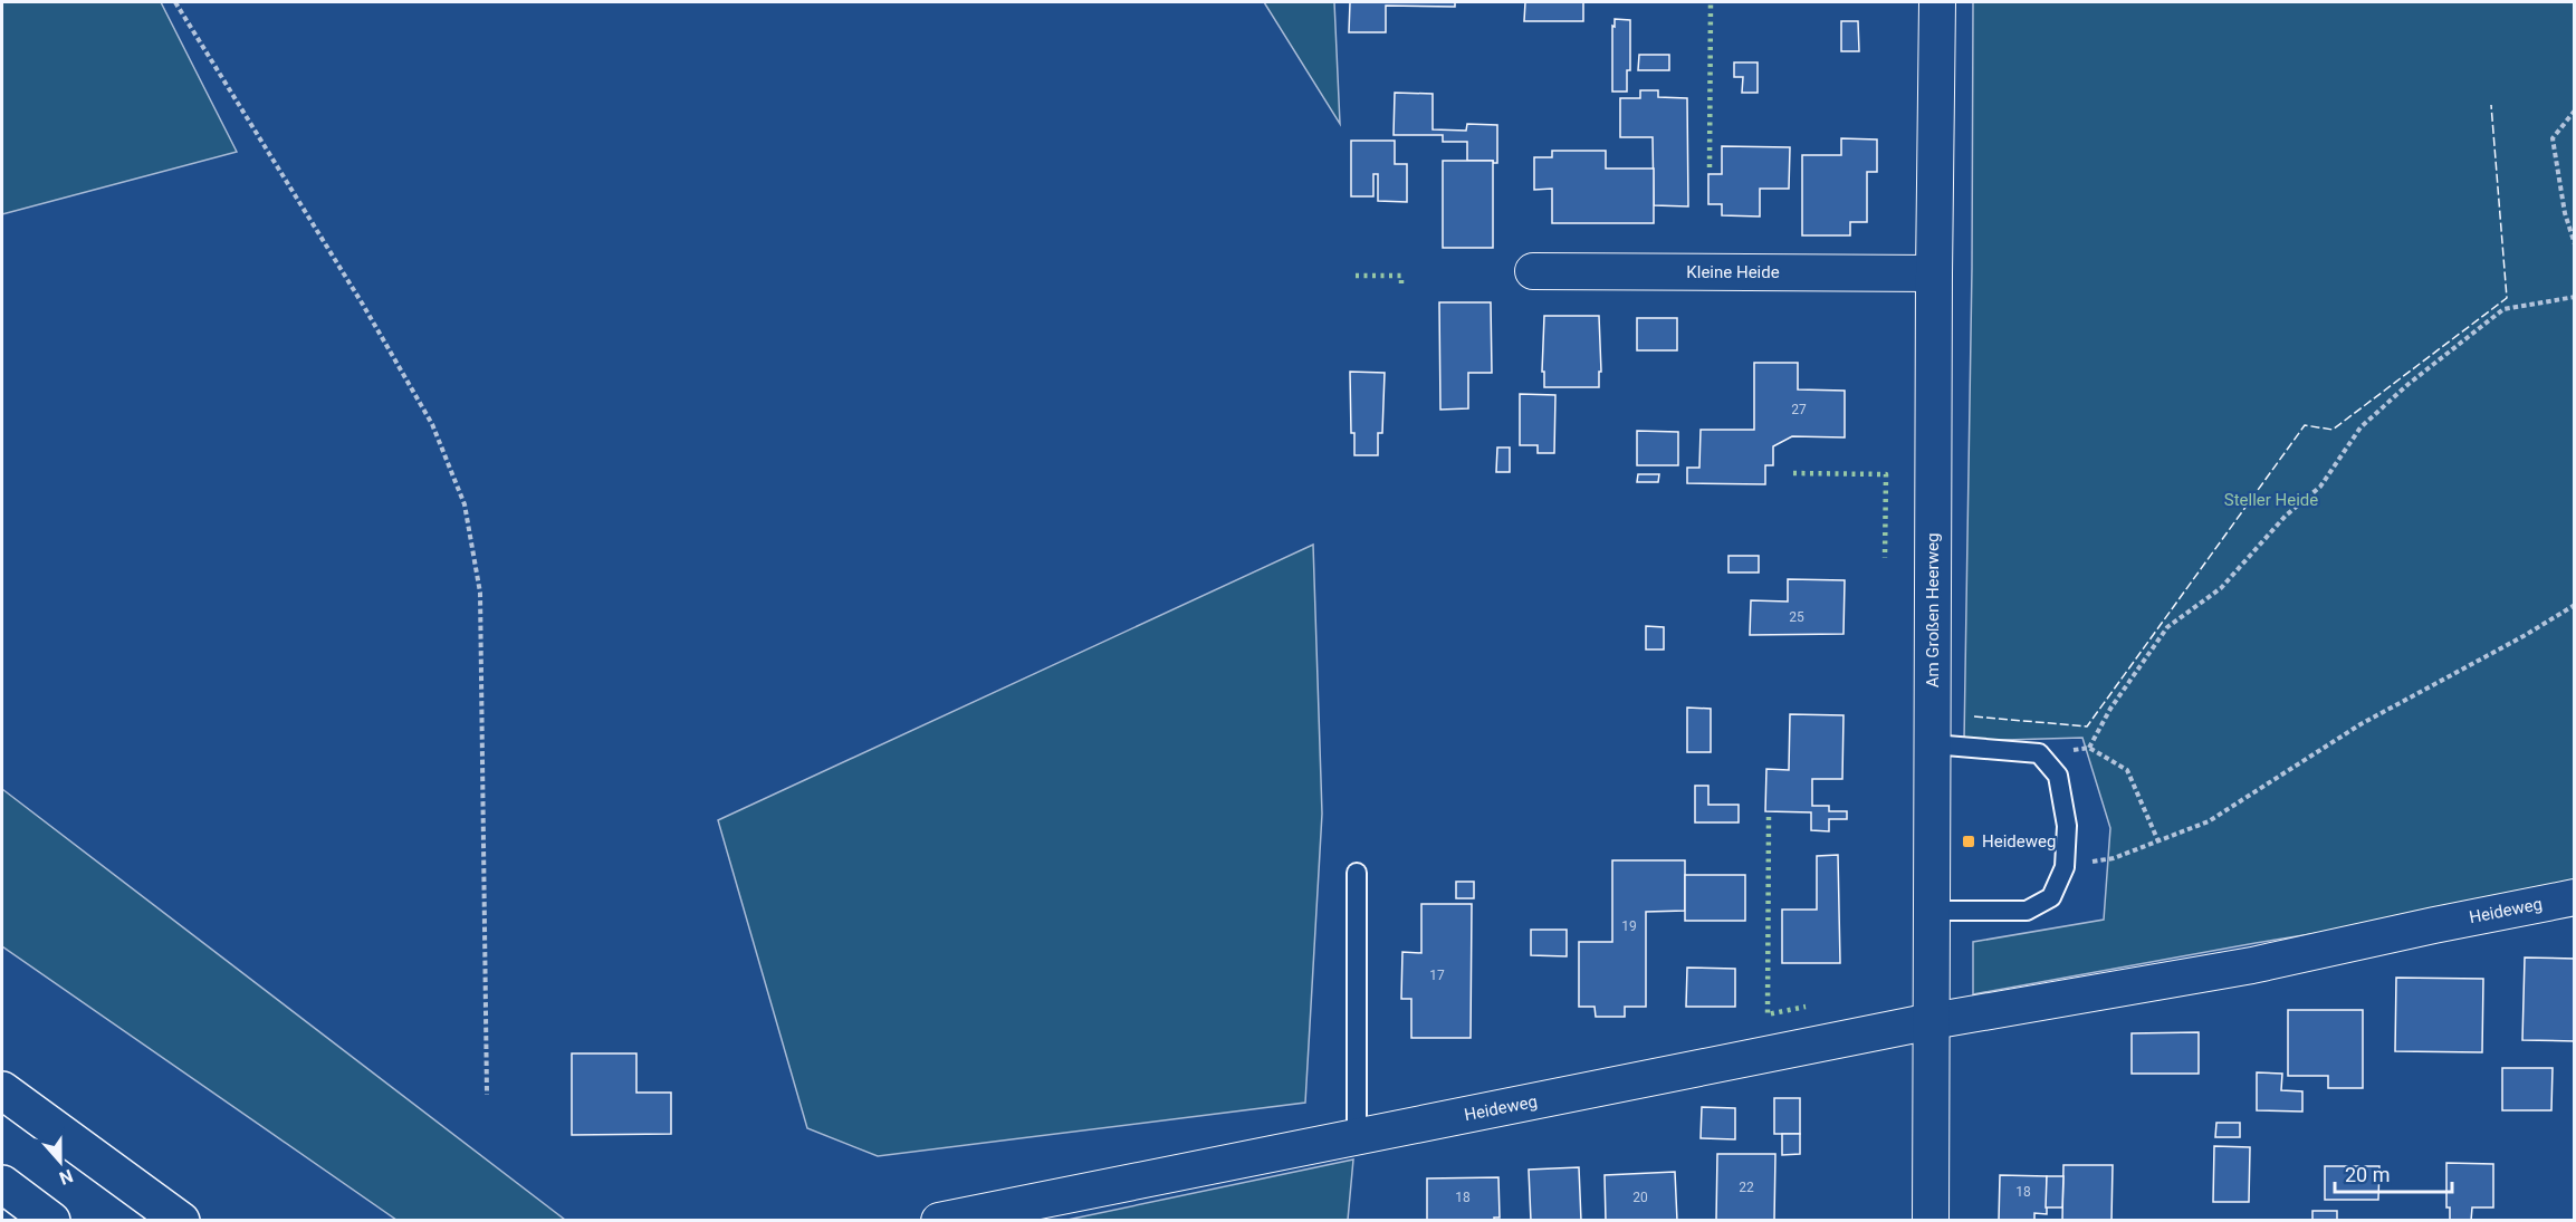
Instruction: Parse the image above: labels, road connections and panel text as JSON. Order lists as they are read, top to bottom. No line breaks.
{"streets":{"street":["Kleine Heide","Am Großen Heerweg","Heideweg"]},"crossings":[["Kleine Heide","Am Großen Heerweg"],["Am Großen Heerweg","Heideweg"]],"parks":["Steller Heide"],"places":{"transit":["Heideweg"]},"house_numbers":["27","25","19","17","22","18","18","20"],"scale_bar":"20 m","north":"bottom"}
